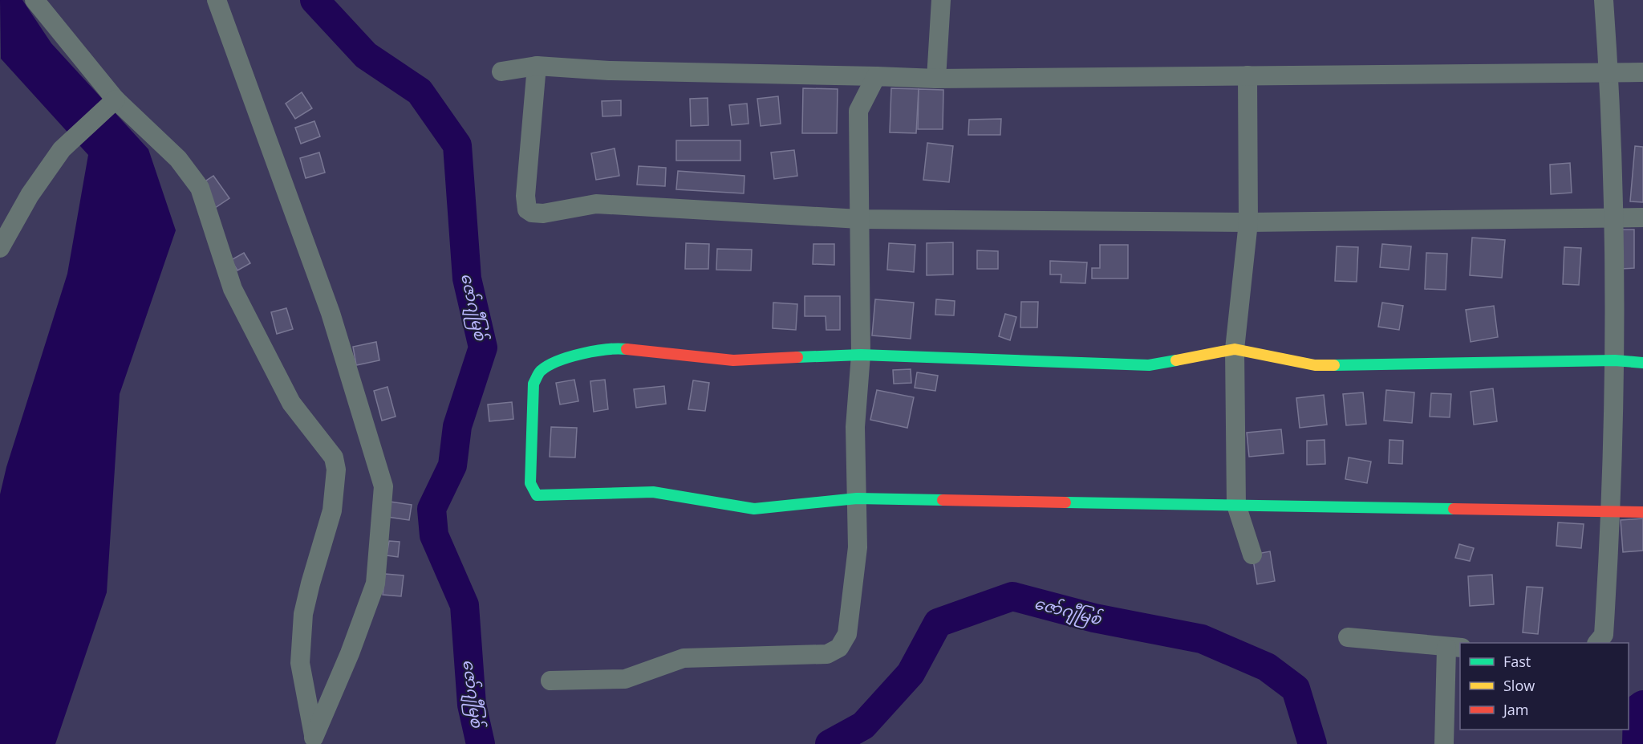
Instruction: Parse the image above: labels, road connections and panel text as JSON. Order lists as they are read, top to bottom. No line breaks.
{"water":["ဇော်ဂျီမြစ်"],"legend":["Fast","Slow","Jam"]}
